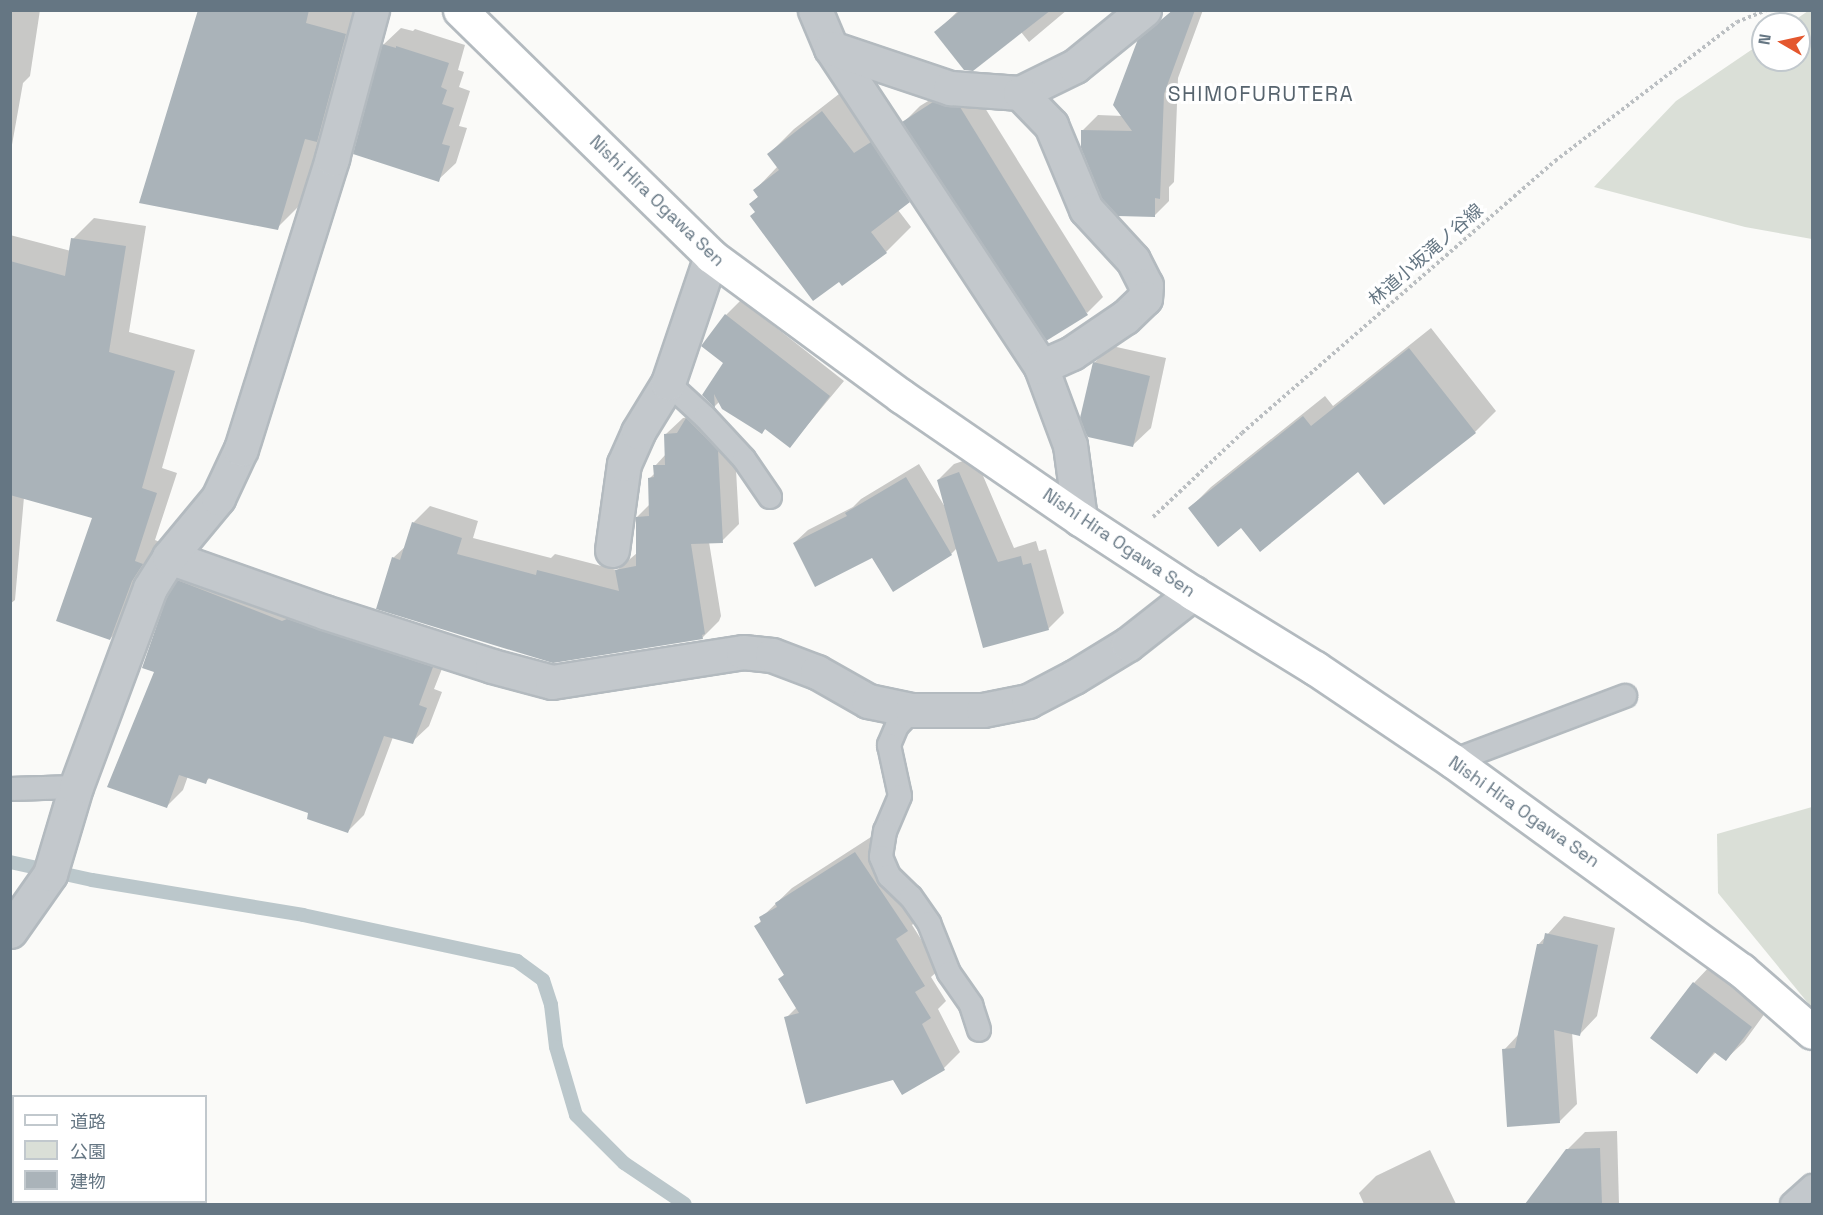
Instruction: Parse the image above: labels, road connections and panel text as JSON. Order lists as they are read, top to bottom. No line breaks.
{"streets":{"main road":["Nishi Hira Ogawa Sen"],"path":["林道小坂滝ノ谷線"]},"crossings":[["Nishi Hira Ogawa Sen","林道小坂滝ノ谷線"]],"districts":["SHIMOFURUTERA"],"legend":["道路","公園","建物"],"north":"left"}
